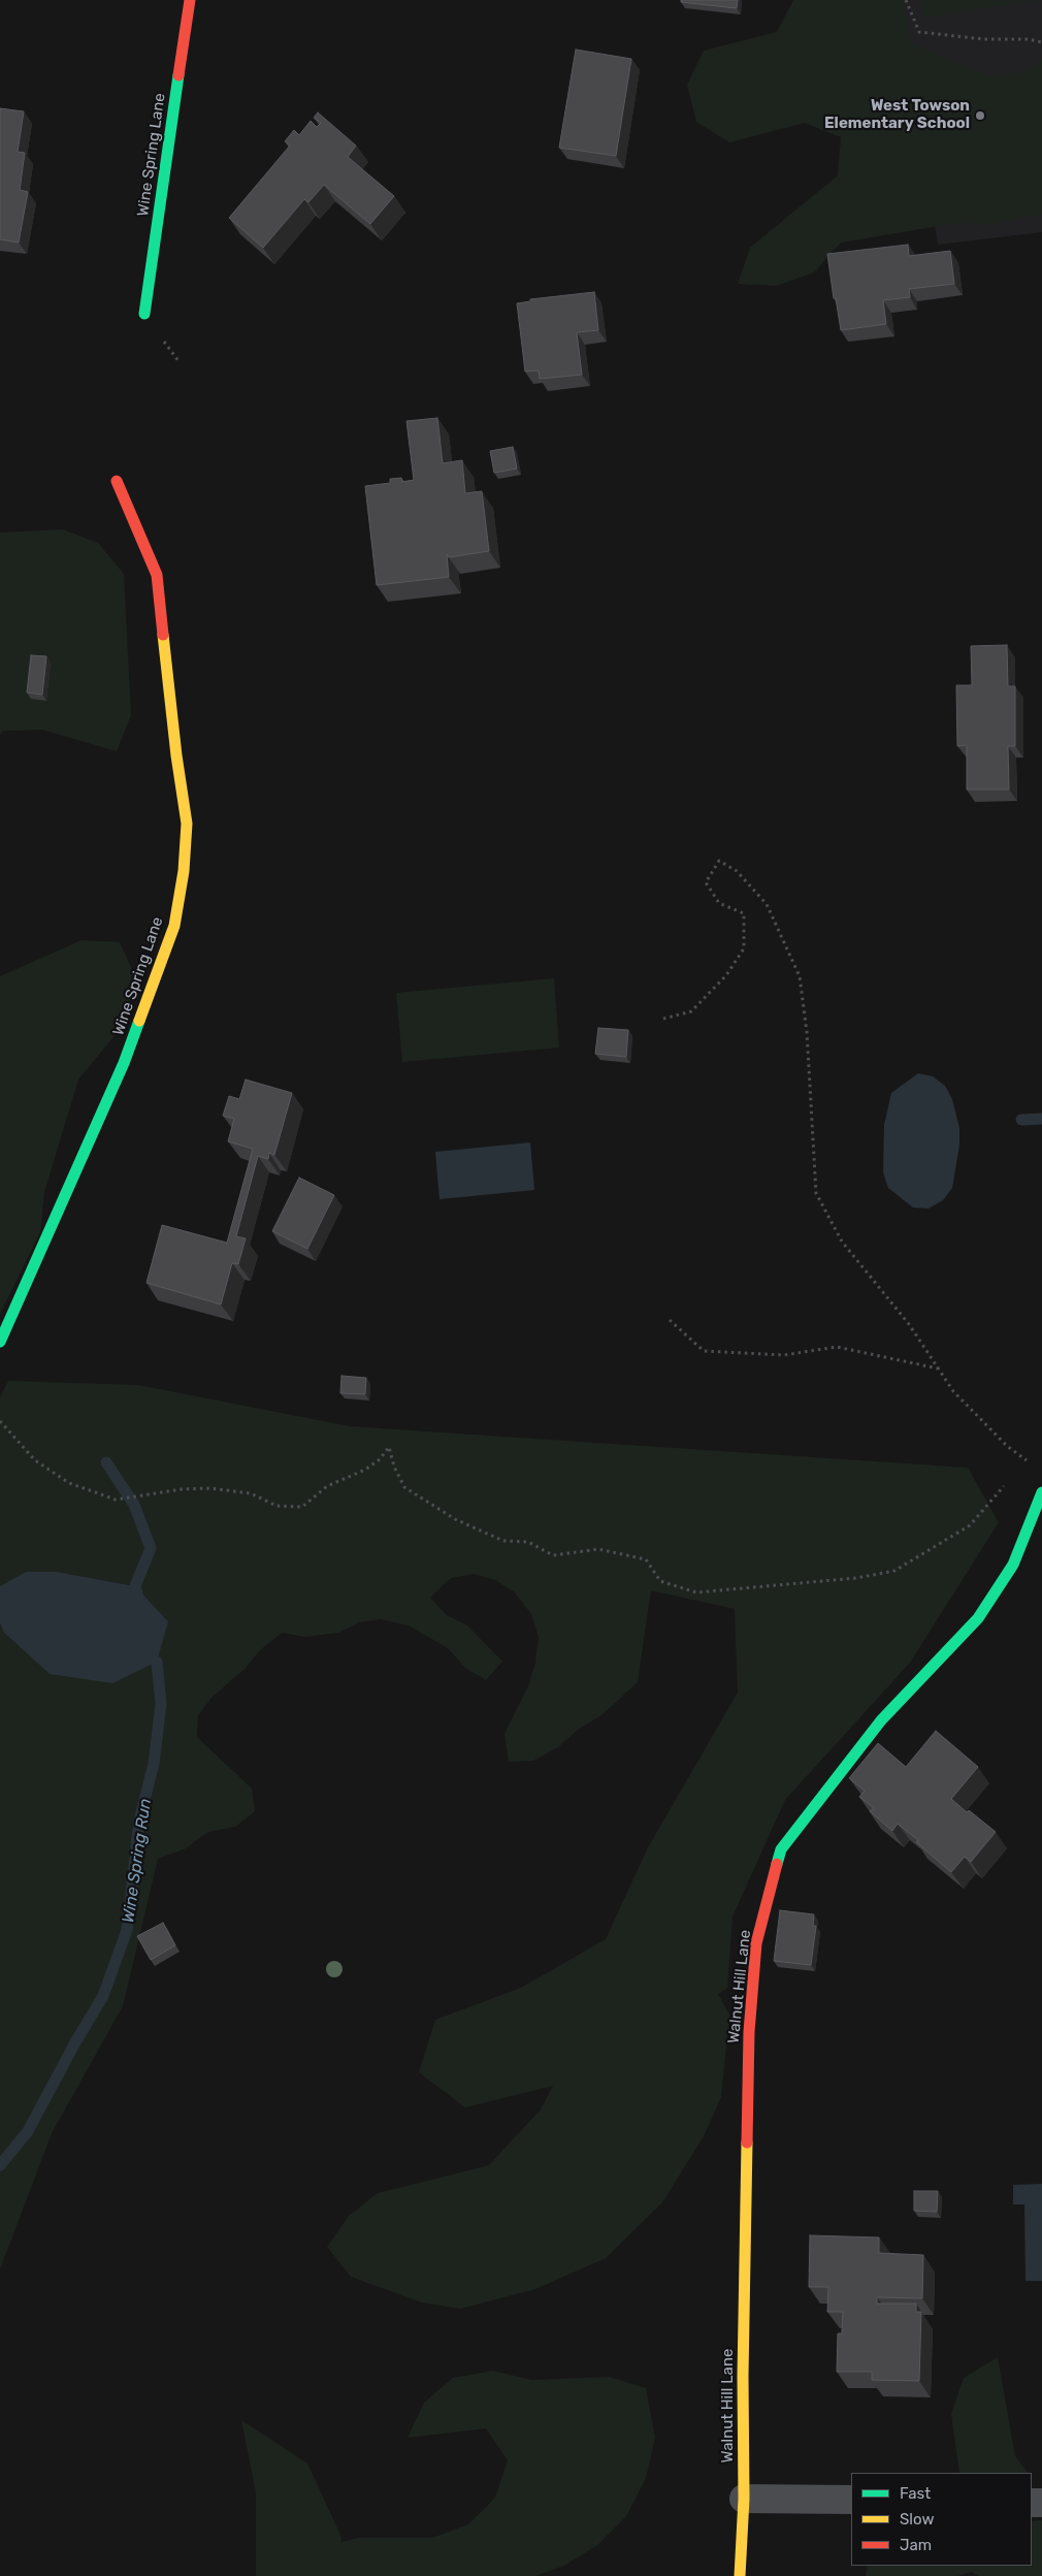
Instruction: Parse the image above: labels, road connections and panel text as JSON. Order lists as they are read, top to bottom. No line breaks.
{"streets":{"street":["Wine Spring Lane","Walnut Hill Lane"]},"water":["Wine Spring Run"],"places":["West Towson Elementary School"],"legend":["Fast","Slow","Jam"]}
